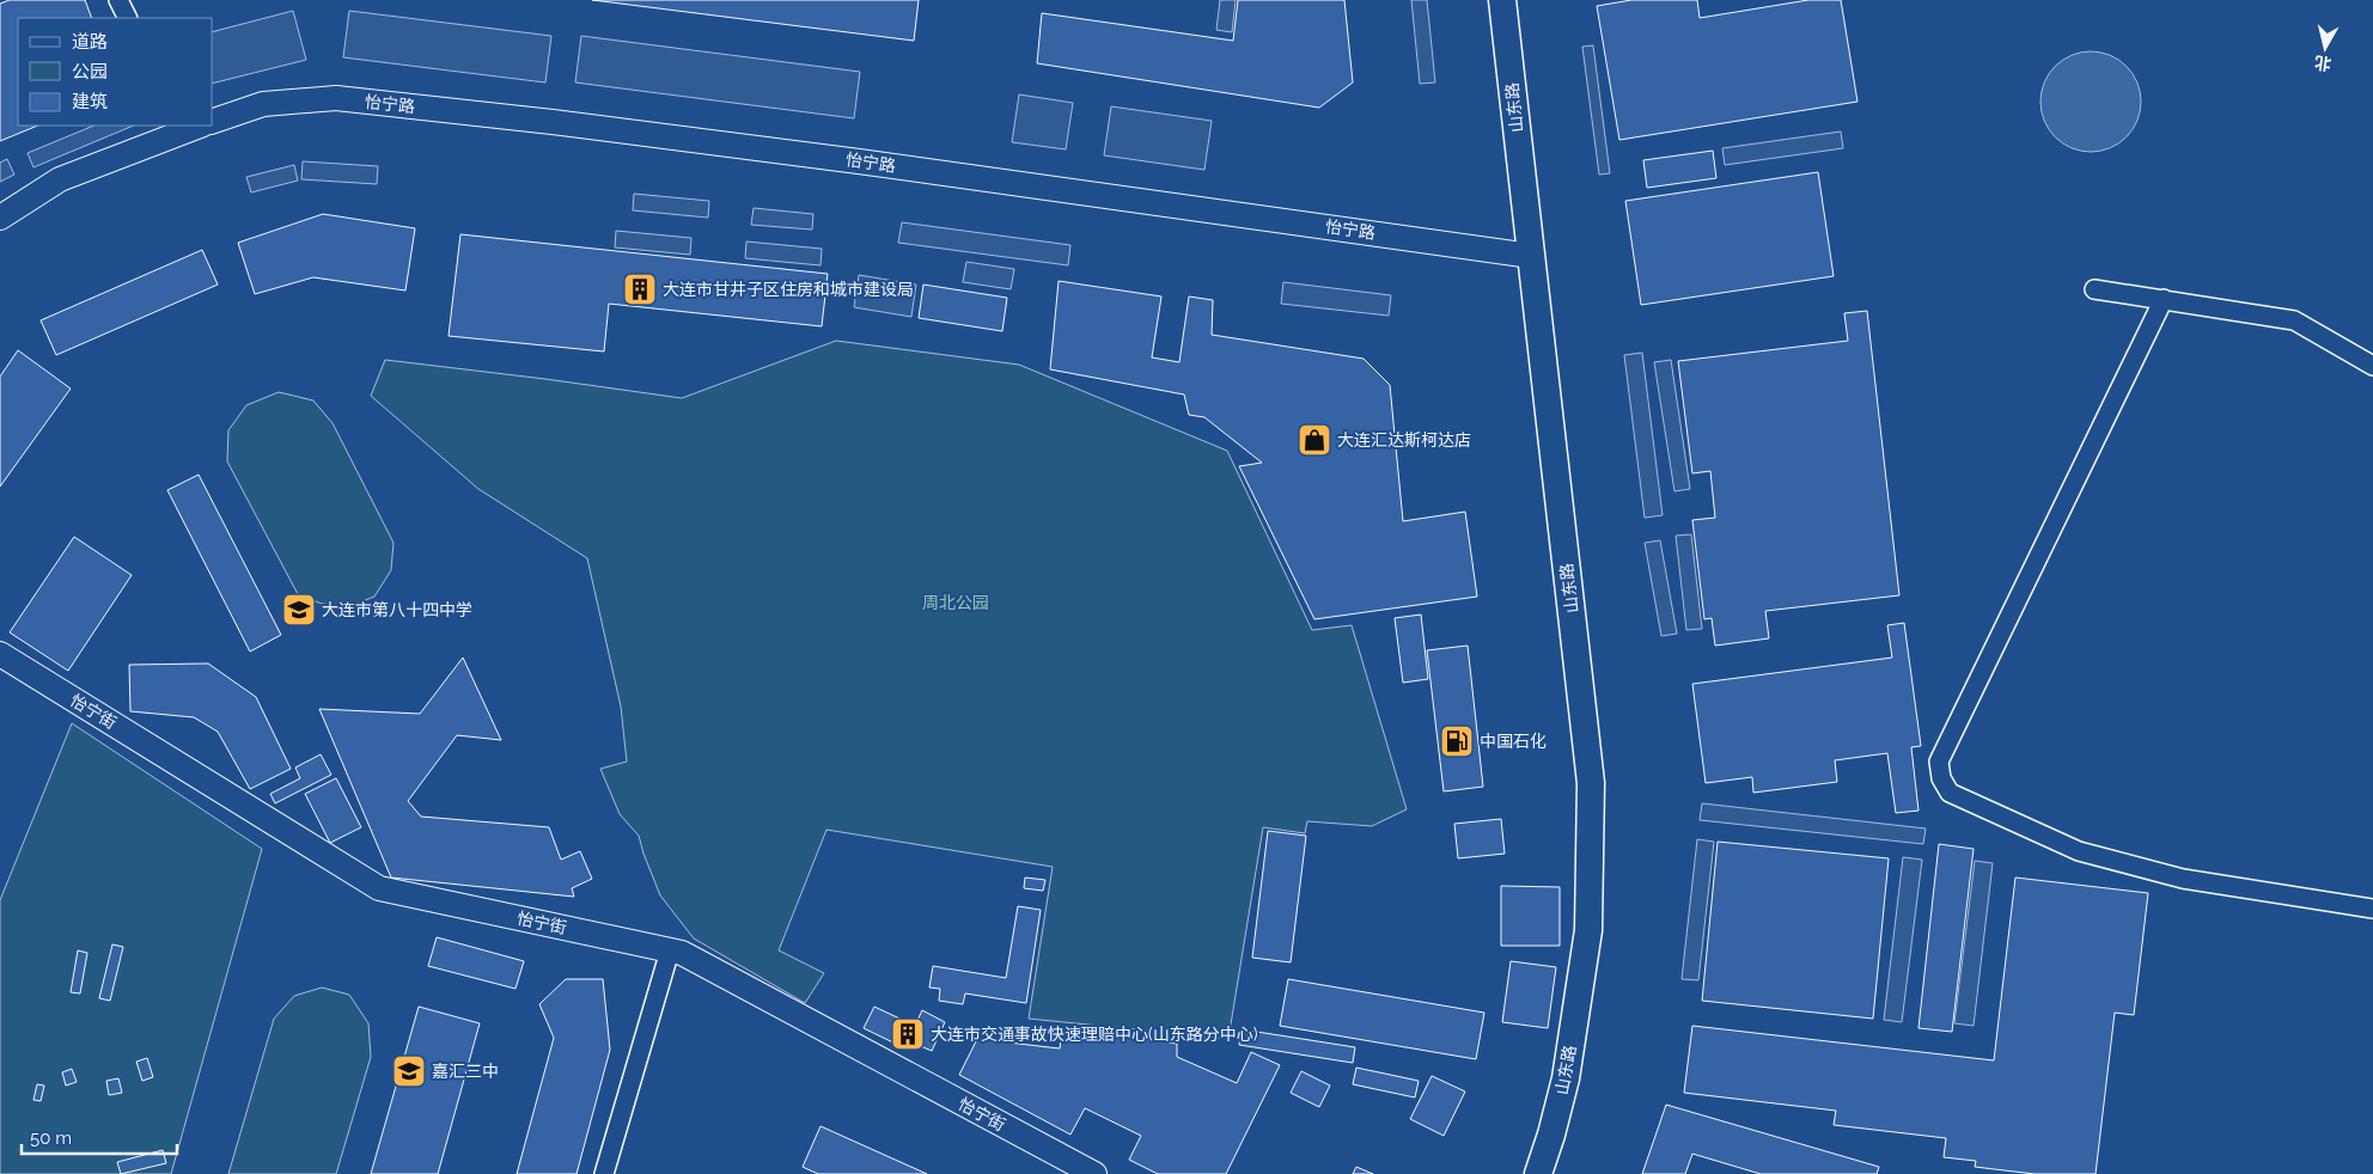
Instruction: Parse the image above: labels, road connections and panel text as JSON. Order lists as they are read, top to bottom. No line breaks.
{"streets":{"main road":["山东路"],"street":["怡宁路","怡宁街"]},"crossings":[["怡宁路","山东路"]],"parks":["周北公园"],"places":{"building":["大连市甘井子区住房和城市建设局","大连市交通事故快速理赔中心(山东路分中心)"],"shop":["大连汇达斯柯达店"],"school or university":["大连市第八十四中学","嘉汇三中"],"fuel station":["中国石化"]},"legend":["道路","公园","建筑"],"scale_bar":"50 m","north":"bottom"}
